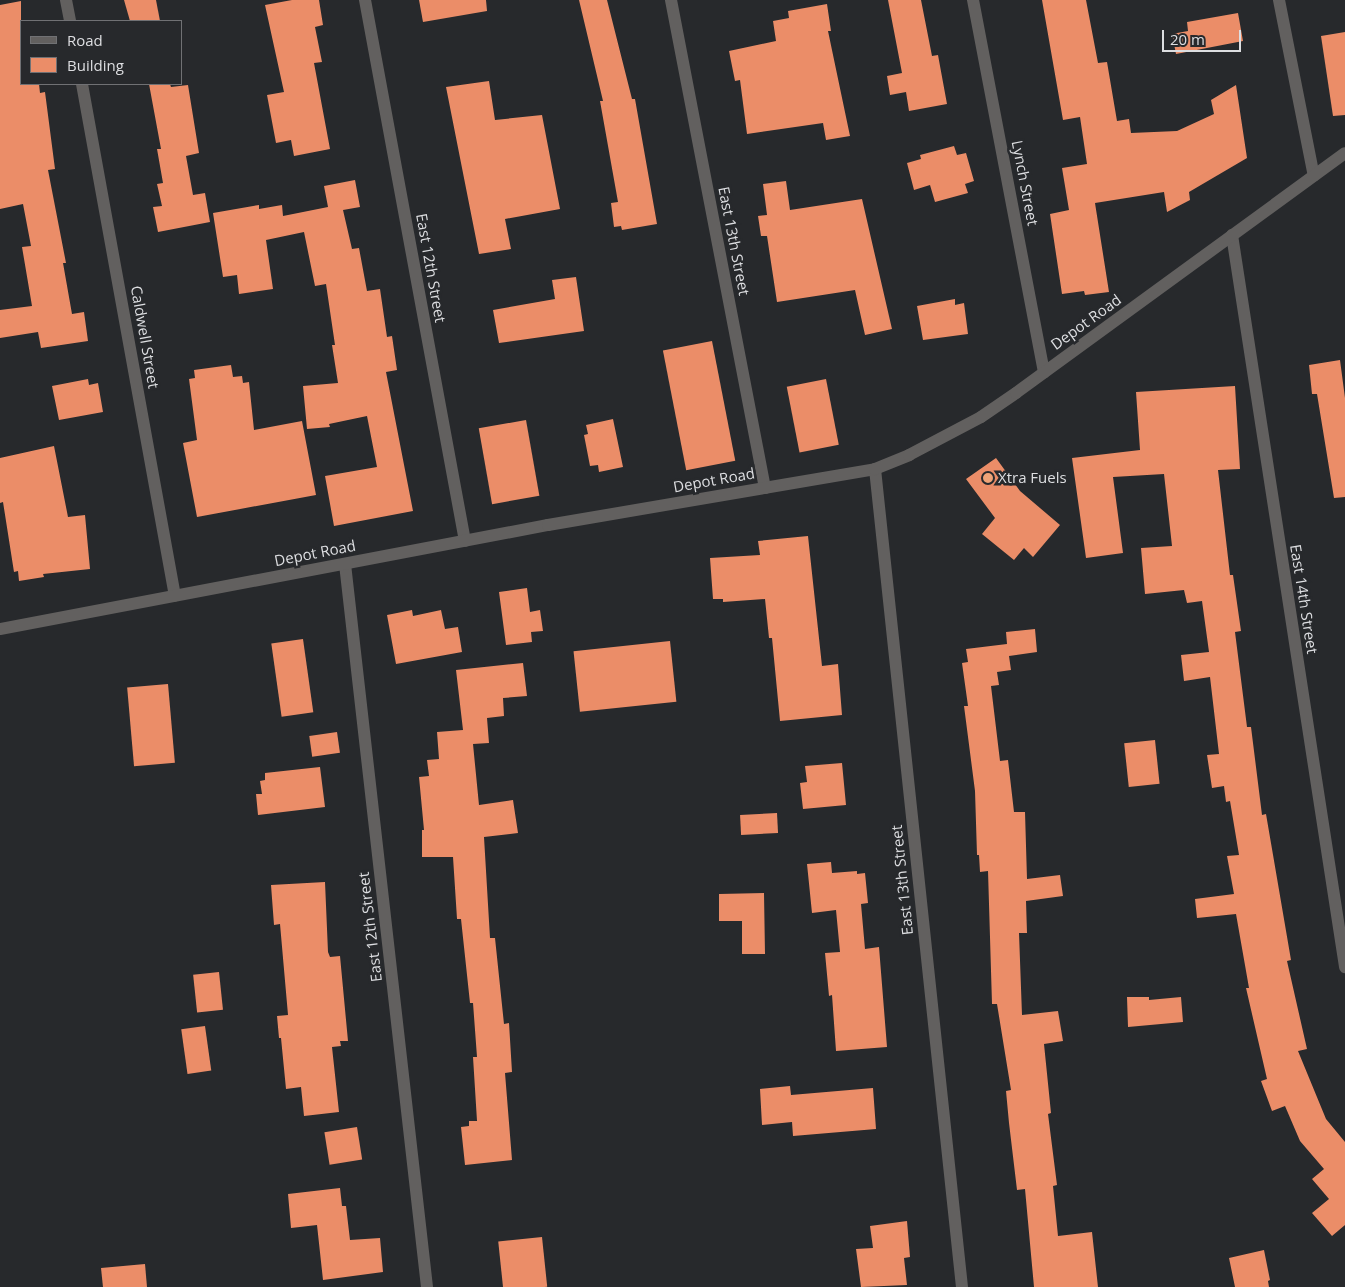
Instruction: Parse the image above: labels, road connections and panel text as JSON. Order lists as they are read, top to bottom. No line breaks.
{"streets":{"street":["Lynch Street","East 13th Street","East 12th Street","Depot Road","Caldwell Street","East 14th Street"]},"crossings":[["Lynch Street","Depot Road"],["East 13th Street","Depot Road"],["East 12th Street","Depot Road"],["Depot Road","Caldwell Street"],["Depot Road","East 14th Street"]],"places":["Xtra Fuels"],"legend":["Road","Building"],"scale_bar":"20 m"}
